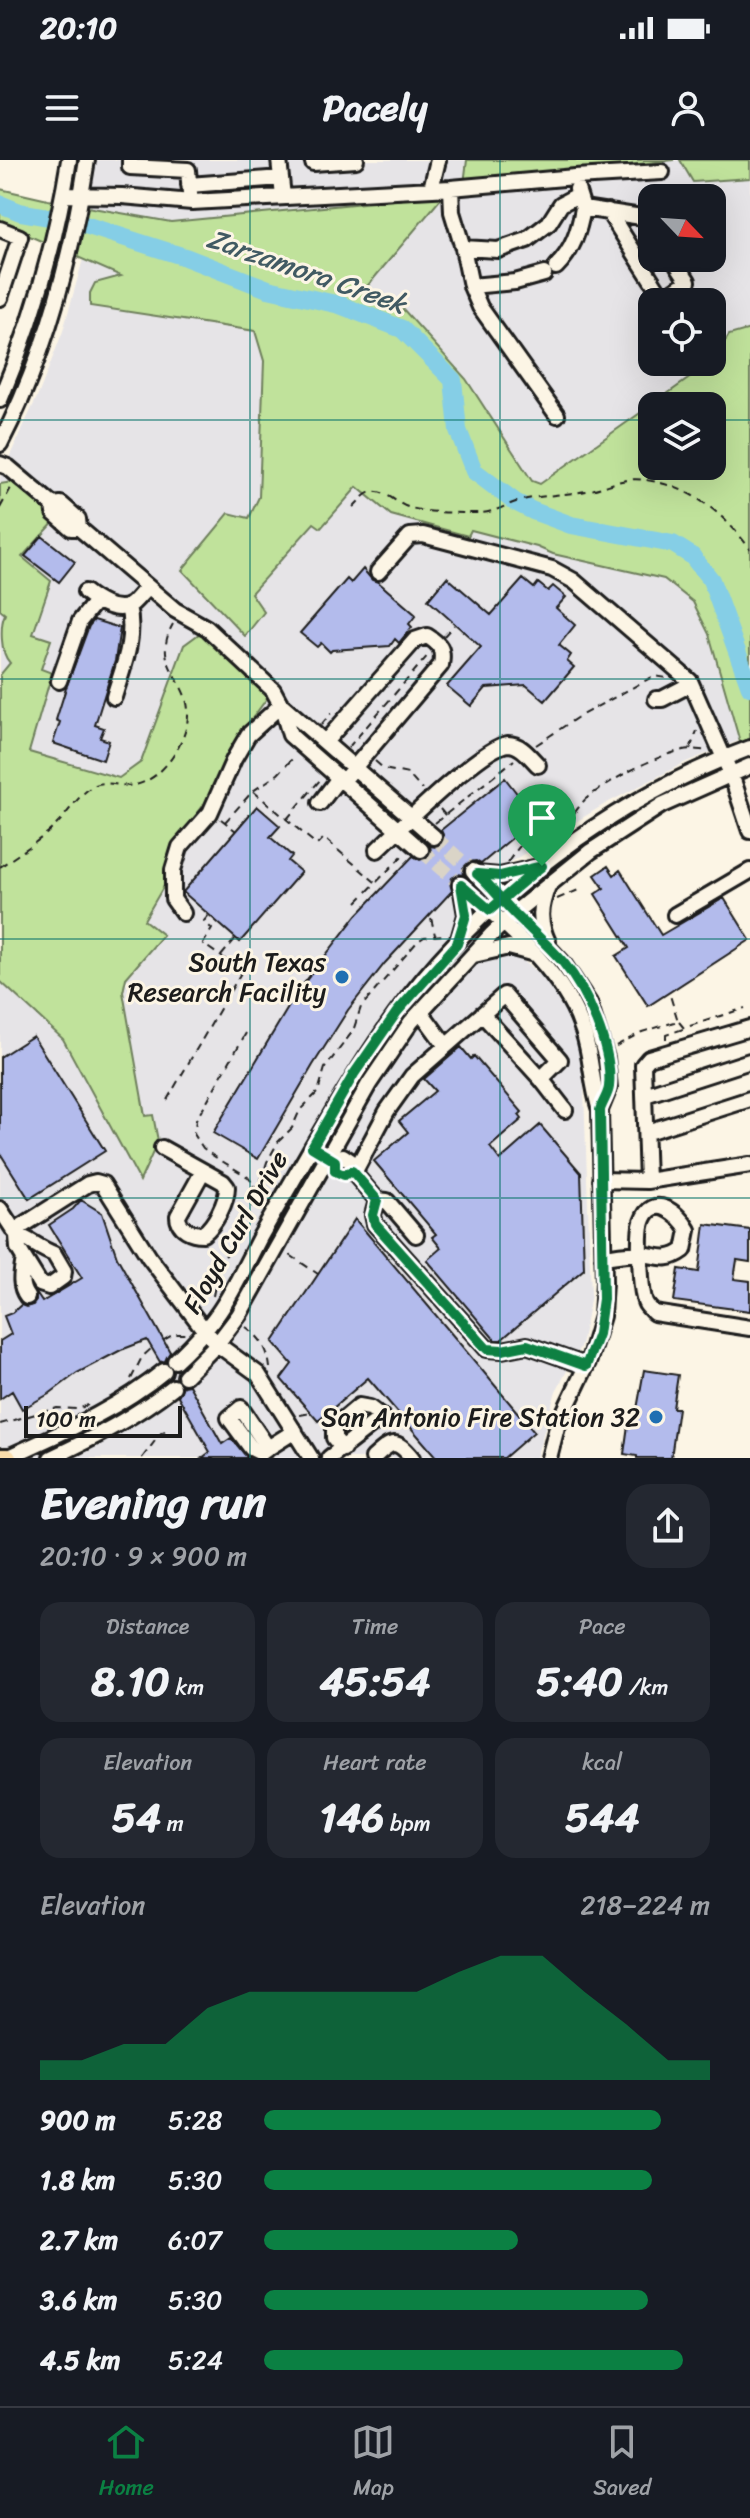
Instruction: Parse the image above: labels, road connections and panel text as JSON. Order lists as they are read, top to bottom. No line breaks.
{"streets":{"street":["Floyd Curl Drive"]},"water":["Zarzamora Creek"],"places":["South Texas Research Facility","San Antonio Fire Station 32"],"scale_bar":"100 m","north":"bottom right","page":{"status":"20:10","header":"Pacely","scale":"100 m","heading":["Evening run","20:10 · 9 × 900 m"],"stats":[["Distance","8.10 km"],["Time","45:54"],["Pace","5:40 /km"],["Elevation","54 m"],["Heart rate","146 bpm"],["kcal","544"]],"chart":["Elevation","218–224 m"],"list":[{"name":"900 m","note":"5:28"},{"name":"1.8 km","note":"5:30"},{"name":"2.7 km","note":"6:07"},{"name":"3.6 km","note":"5:30"},{"name":"4.5 km","note":"5:24"}],"tabs":["Home","Map","Saved"]}}
